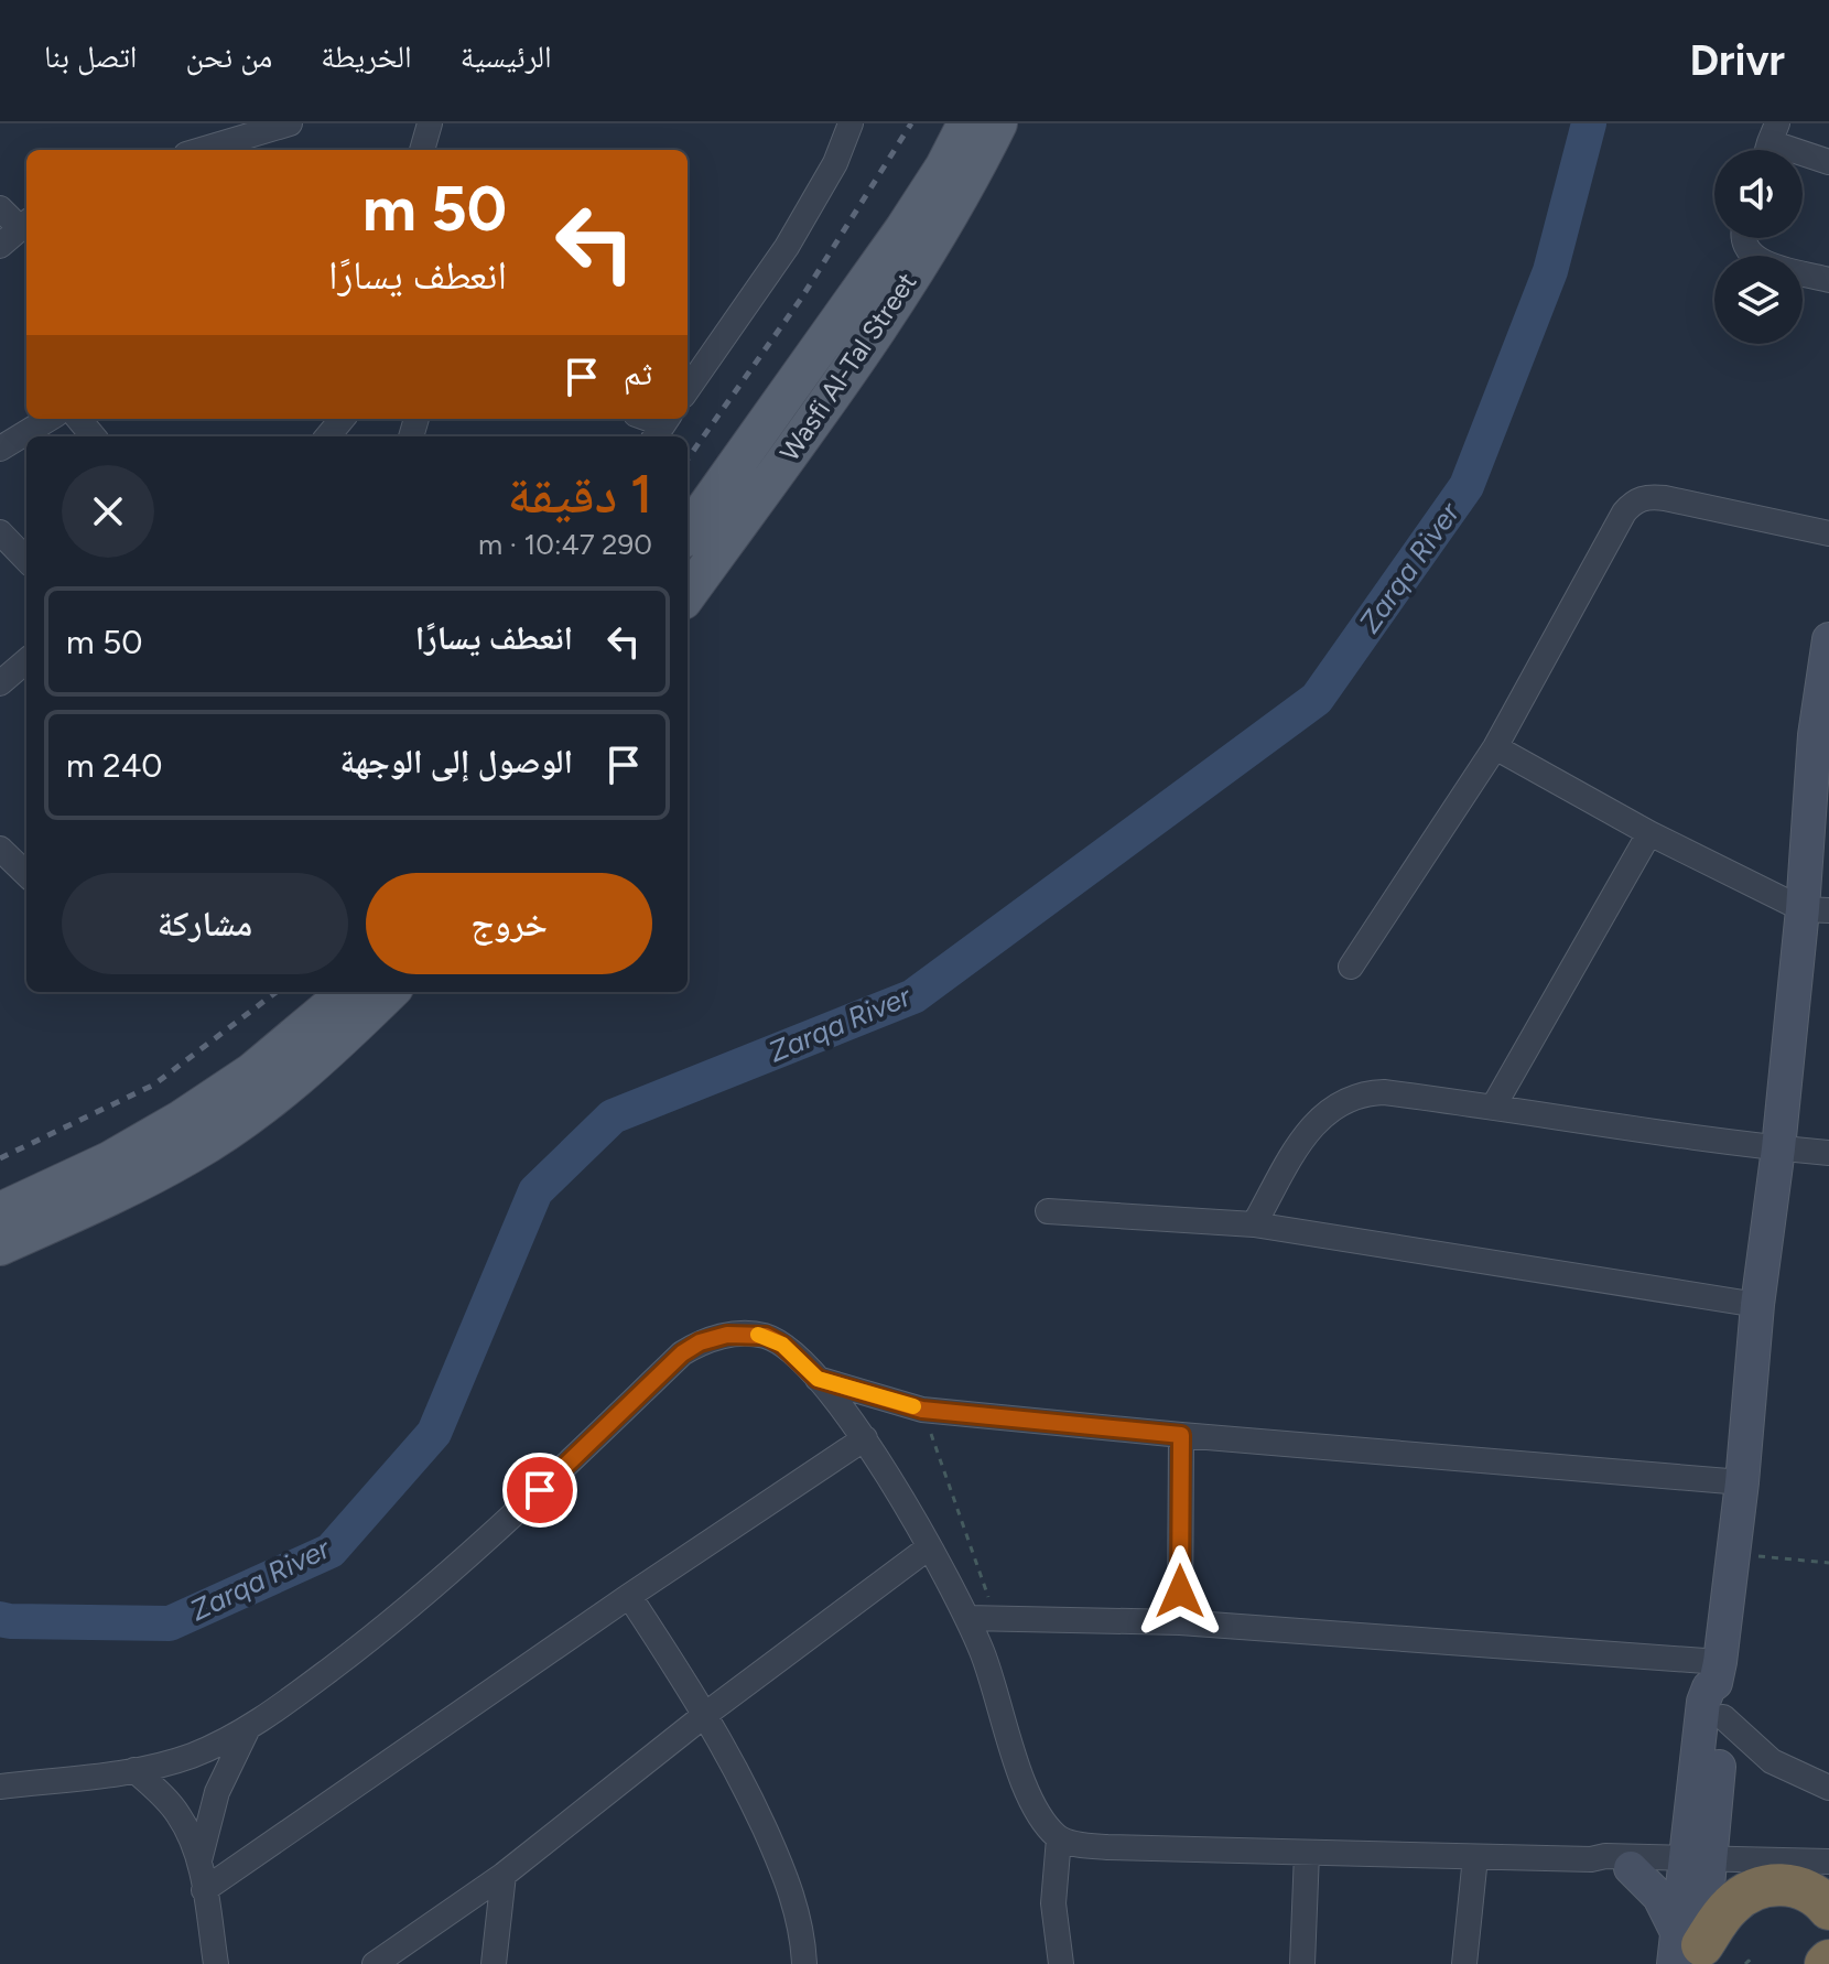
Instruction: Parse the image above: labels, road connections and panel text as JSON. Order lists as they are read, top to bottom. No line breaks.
{"streets":{"main road":["Wasfi Al-Tal Street"]},"water":["Zarqa River"],"page":{"header":"Drivr","nav":["الرئيسية","الخريطة","من نحن","اتصل بنا"],"turn":["50 m","انعطف يسارًا"],"then":"ثم","heading":["1 دقيقة","290 m · 10:47"],"list":[{"name":"انعطف يسارًا","value":"50 m"},{"name":"الوصول إلى الوجهة","value":"240 m"}],"buttons":["خروج","مشاركة"]}}
